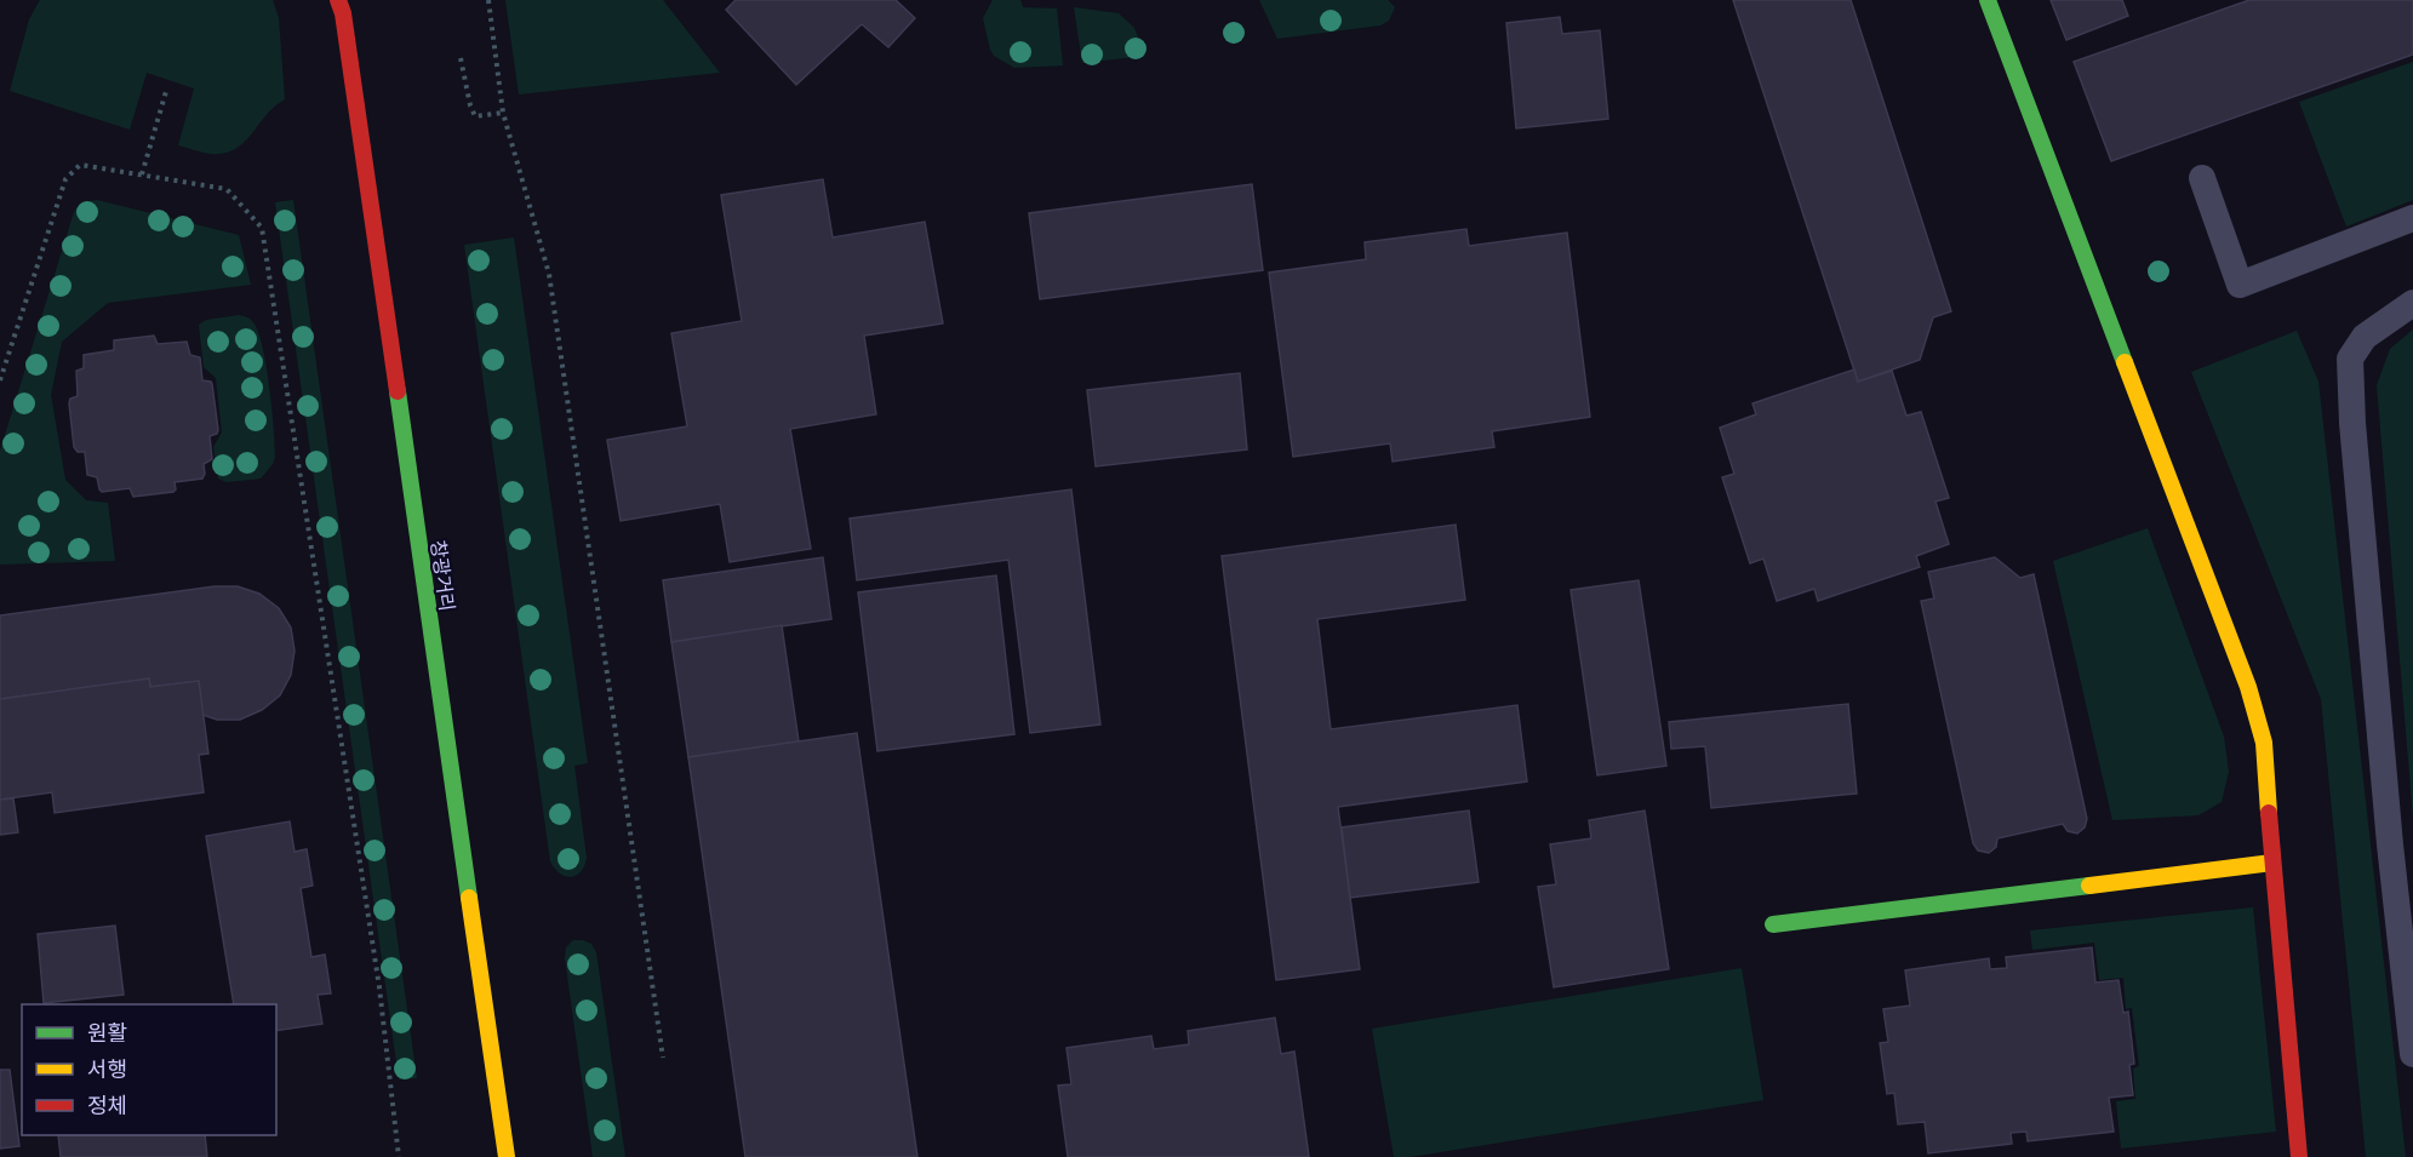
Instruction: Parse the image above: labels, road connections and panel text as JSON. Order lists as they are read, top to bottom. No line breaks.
{"streets":{"street":["창광거리"]},"legend":["원활","서행","정체"]}
